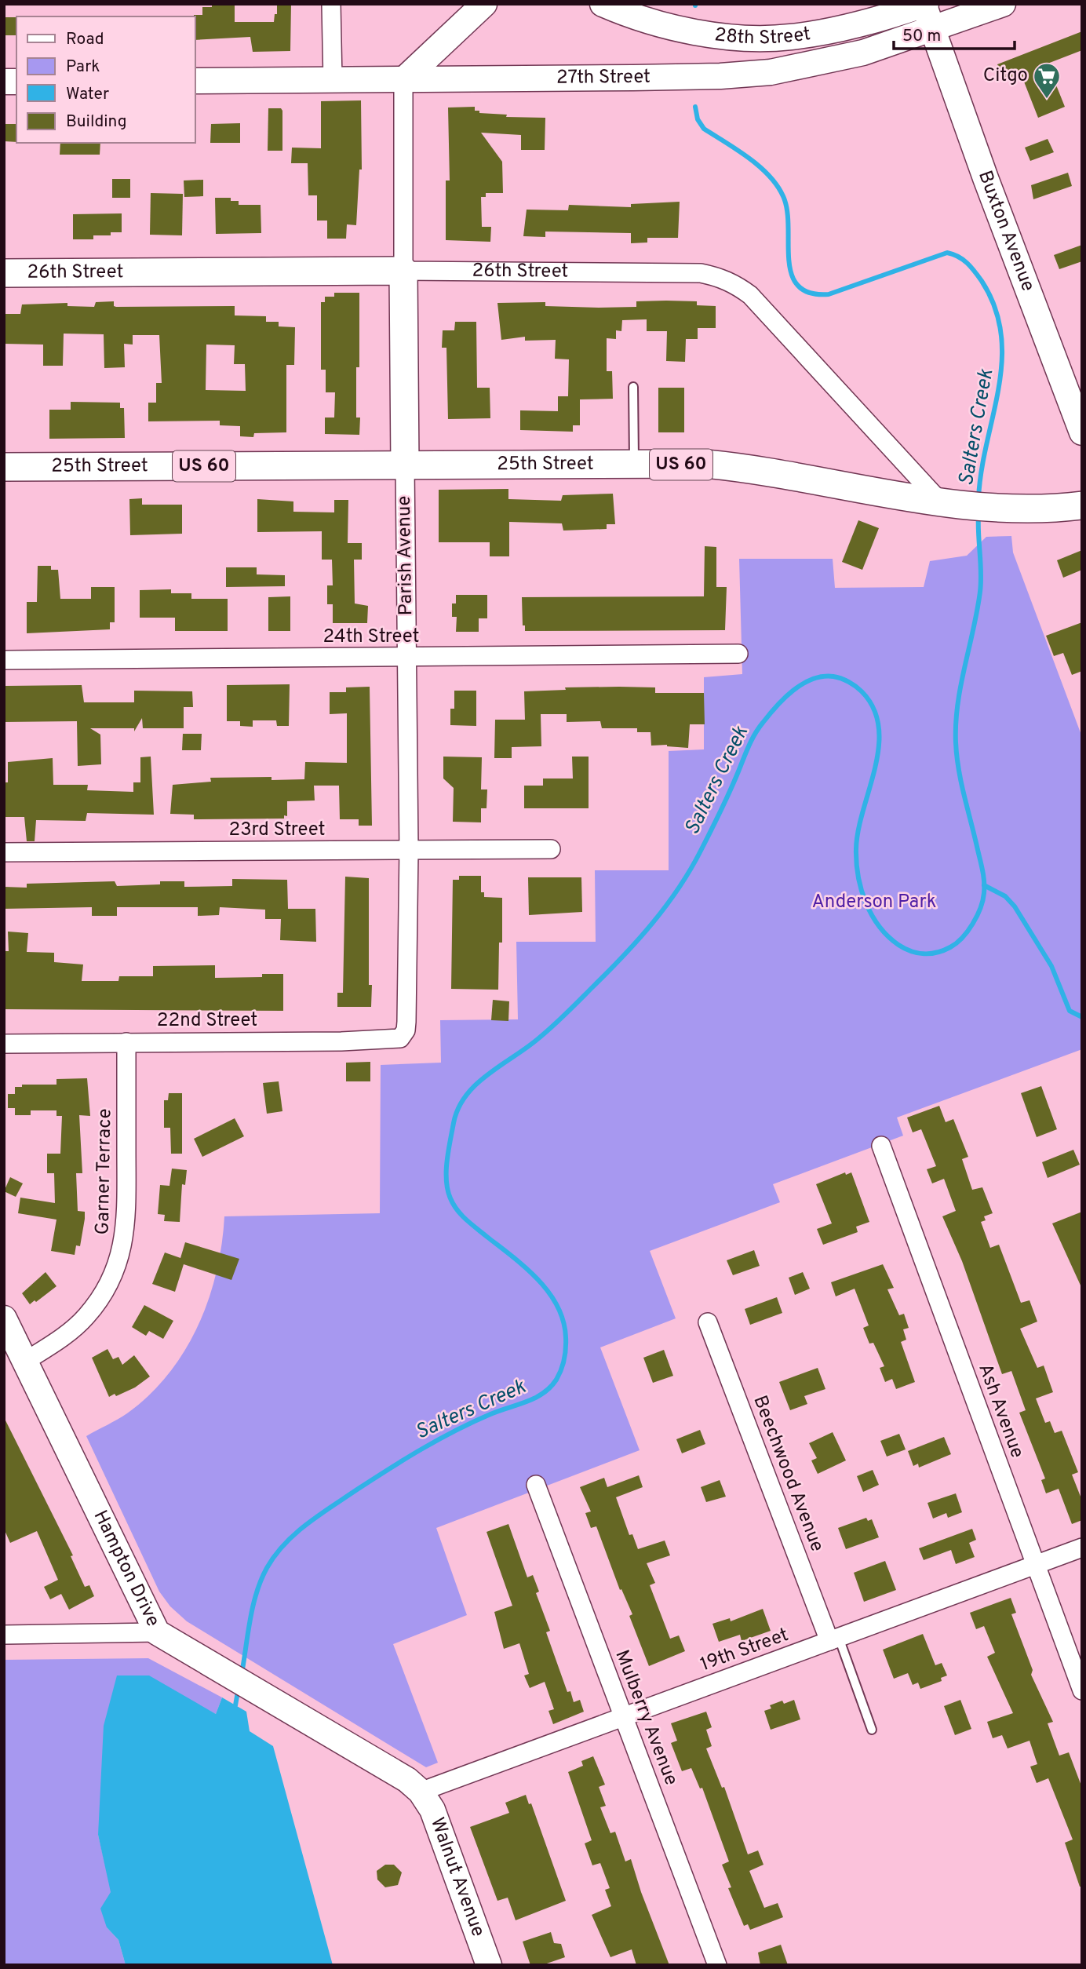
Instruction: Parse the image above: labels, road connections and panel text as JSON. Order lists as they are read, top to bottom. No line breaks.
{"streets":{"main road":["28th Street","27th Street","Buxton Avenue","26th Street","25th Street","US 60","Parish Avenue","Hampton Drive","Walnut Avenue"],"street":["24th Street","23rd Street","22nd Street","Garner Terrace","Ash Avenue","Beechwood Avenue","19th Street","Mulberry Avenue"]},"crossings":[["28th Street","Buxton Avenue"],["27th Street","Buxton Avenue"],["27th Street","Parish Avenue"],["26th Street","25th Street"],["26th Street","Parish Avenue"],["25th Street","Parish Avenue"],["Parish Avenue","24th Street"],["Parish Avenue","23rd Street"],["Parish Avenue","22nd Street"],["22nd Street","Garner Terrace"],["Garner Terrace","Hampton Drive"],["Ash Avenue","19th Street"],["Beechwood Avenue","19th Street"],["Hampton Drive","19th Street"],["Hampton Drive","Walnut Avenue"],["19th Street","Mulberry Avenue"],["19th Street","Walnut Avenue"]],"water":["Salters Creek"],"parks":["Anderson Park"],"places":{"supermarket":["Citgo"]},"legend":["Road","Park","Water","Building"],"scale_bar":"50 m"}
